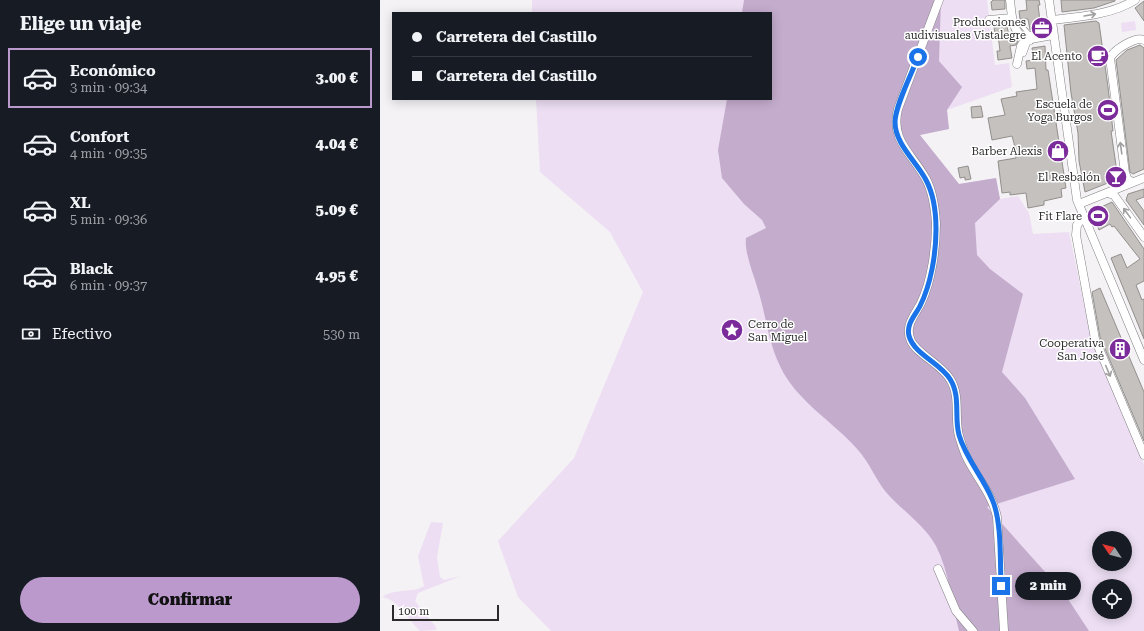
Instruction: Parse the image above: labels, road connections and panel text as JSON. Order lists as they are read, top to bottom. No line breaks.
{"places":{"office":["Producciones audivisuales Vistalegre"],"cafe":["El Acento"],"sports":["Escuela de Yoga Burgos","Fit Flare"],"shop":["Barber Alexis"],"bar":["El Resbalón"],"place":["Cerro de San Miguel"],"building":["Cooperativa San José"]},"scale_bar":"100 m","north":"top left","page":{"heading":"Elige un viaje","banner":["Carretera del Castillo","Carretera del Castillo"],"list":[{"name":"Económico","note":"3 min · 09:34","value":"3.00 €"},{"name":"Confort","note":"4 min · 09:35","value":"4.04 €"},{"name":"XL","note":"5 min · 09:36","value":"5.09 €"},{"name":"Black","note":"6 min · 09:37","value":"4.95 €"}],"pay":["Efectivo","530 m"],"buttons":"Confirmar","bubble":"2 min","scale":"100 m"}}
